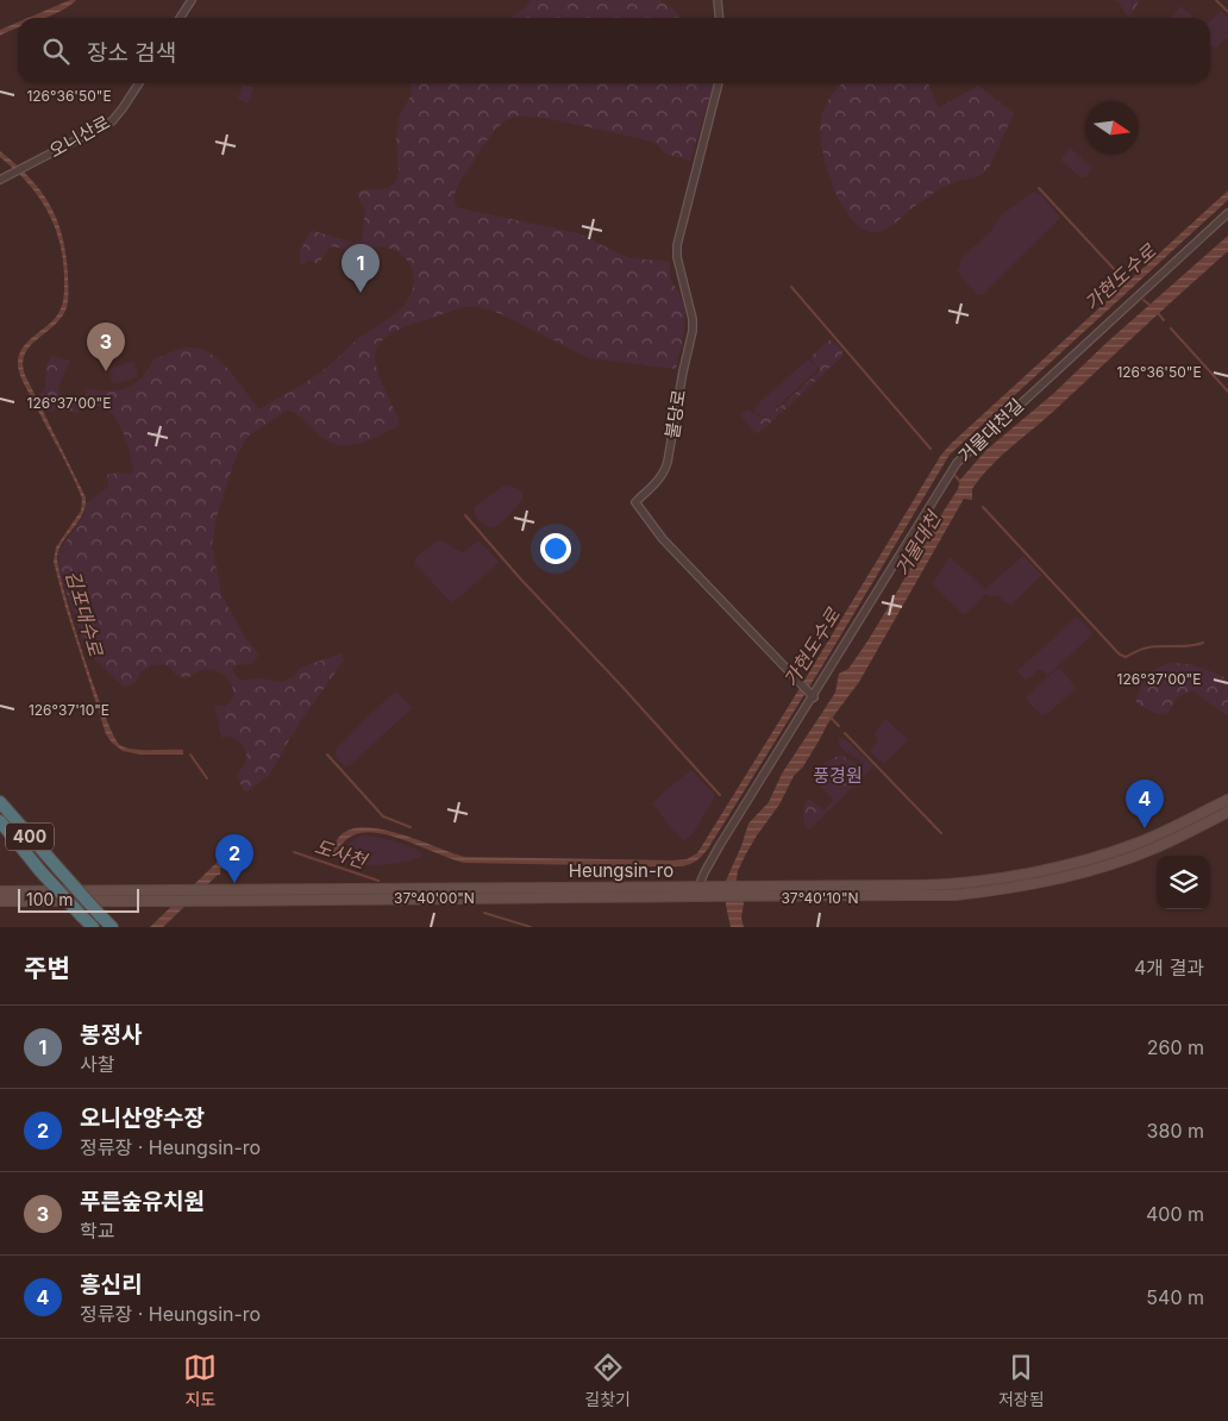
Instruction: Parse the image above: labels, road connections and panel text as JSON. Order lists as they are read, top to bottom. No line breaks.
{"streets":{"highway":["400"],"main road":["Heungsin-ro"],"street":["오니산로","불당로","거물대천길"]},"crossings":[["불당로","거물대천길"]],"water":["가현도수로","거물대천","김포대수로","도사천"],"parks":["풍경원"],"scale_bar":"100 m","north":"right","page":{"search":"장소 검색","pins":["1","3","4","2"],"scale":"100 m","heading":["주변","4개 결과"],"list":[{"mark":"1","name":"봉정사","note":"사찰","value":"260 m"},{"mark":"2","name":"오니산양수장","note":"정류장 · Heungsin-ro","value":"380 m"},{"mark":"3","name":"푸른숲유치원","note":"학교","value":"400 m"},{"mark":"4","name":"흥신리","note":"정류장 · Heungsin-ro","value":"540 m"}],"nav":["지도","길찾기","저장됨"]},"coordinates":["126°36'50\"E","126°37'00\"E","126°37'10\"E","37°40'00\"N","37°40'10\"N"]}
